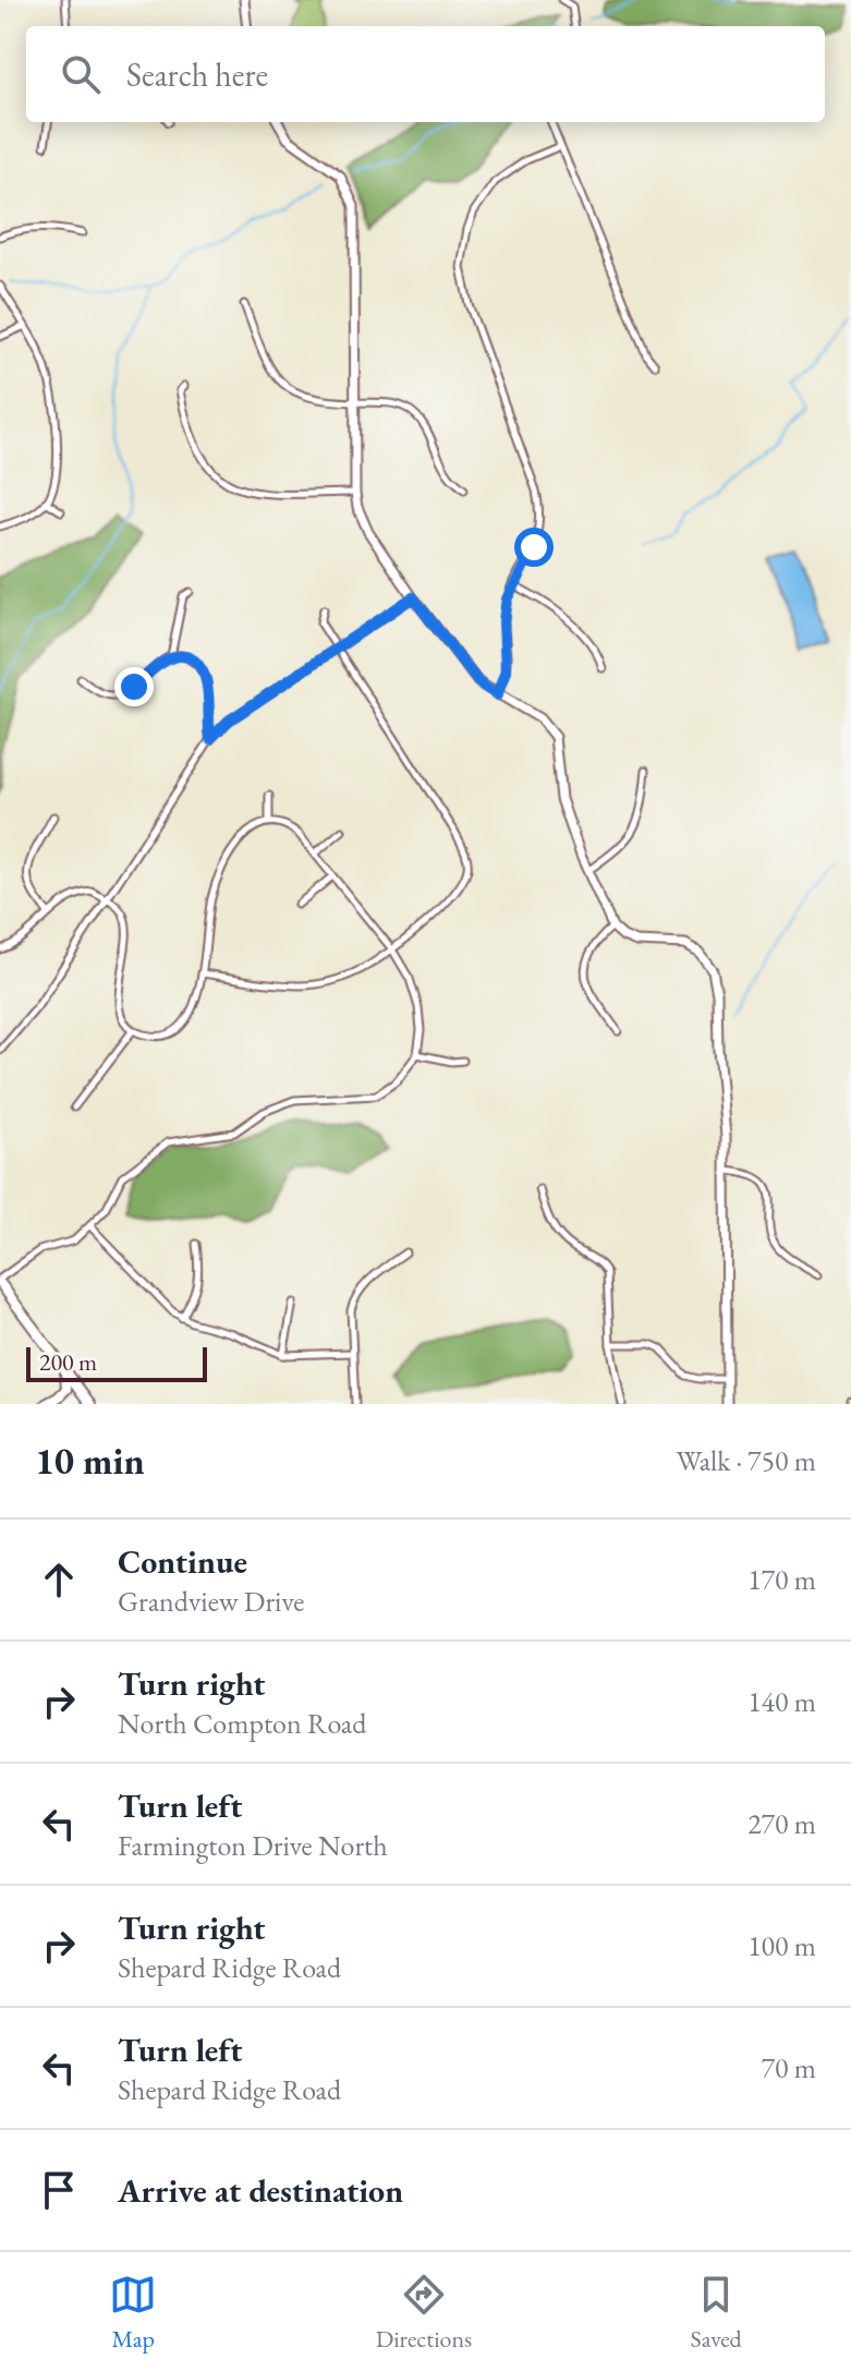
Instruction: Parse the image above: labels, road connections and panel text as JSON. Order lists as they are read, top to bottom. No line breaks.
{"scale_bar":"200 m","page":{"search":"Search here","scale":"200 m","heading":["10 min","Walk · 750 m"],"list":[["Continue","Grandview Drive","170 m"],["Turn right","North Compton Road","140 m"],["Turn left","Farmington Drive North","270 m"],["Turn right","Shepard Ridge Road","100 m"],["Turn left","Shepard Ridge Road","70 m"],"Arrive at destination"],"nav":["Map","Directions","Saved"]}}
